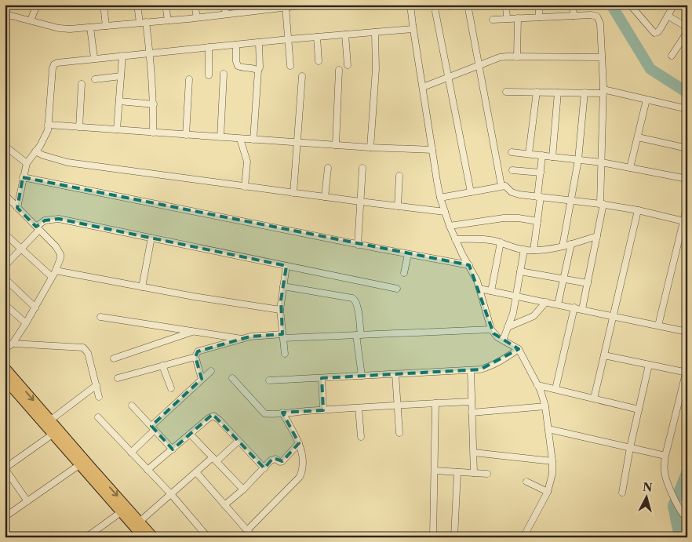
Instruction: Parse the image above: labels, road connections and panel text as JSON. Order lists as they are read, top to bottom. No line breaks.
{"north":"top"}
